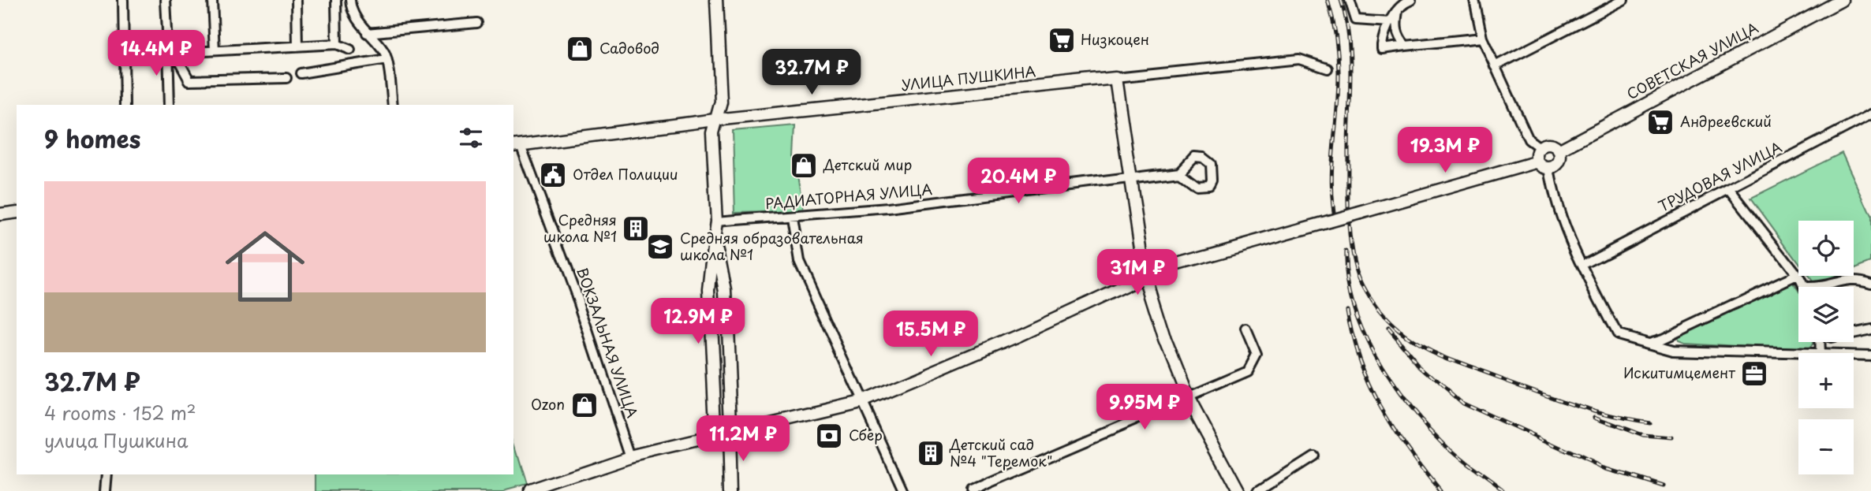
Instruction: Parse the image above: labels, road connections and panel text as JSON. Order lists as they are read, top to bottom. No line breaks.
{"streets":{"main road":["СОВЕТСКАЯ УЛИЦА","УЛИЦА ПУШКИНА"],"street":["ТРУДОВАЯ УЛИЦА","РАДИАТОРНАЯ УЛИЦА","ВОКЗАЛЬНАЯ УЛИЦА"]},"crossings":[["УЛИЦА ПУШКИНА","ВОКЗАЛЬНАЯ УЛИЦА"]],"places":{"supermarket":["Низкоцен","Андреевский"],"shop":["Садовод","Детский мир","Ozon"],"public building":["Отдел Полиции"],"building":["Средняя школа №1","Детский сад №4 \"Теремок\""],"school or university":["Средняя образовательная школа №1"],"office":["Искитимцемент"],"bank":["Сбер"]},"page":{"price":["14.4M ₽","32.7M ₽","19.3M ₽","20.4M ₽","31M ₽","12.9M ₽","15.5M ₽","9.95M ₽","11.2M ₽"],"heading":"9 homes","list":[{"name":"32.7M ₽","note":"4 rooms · 152 m² · улица Пушкина"}],"map_buttons":["+","−"]}}
